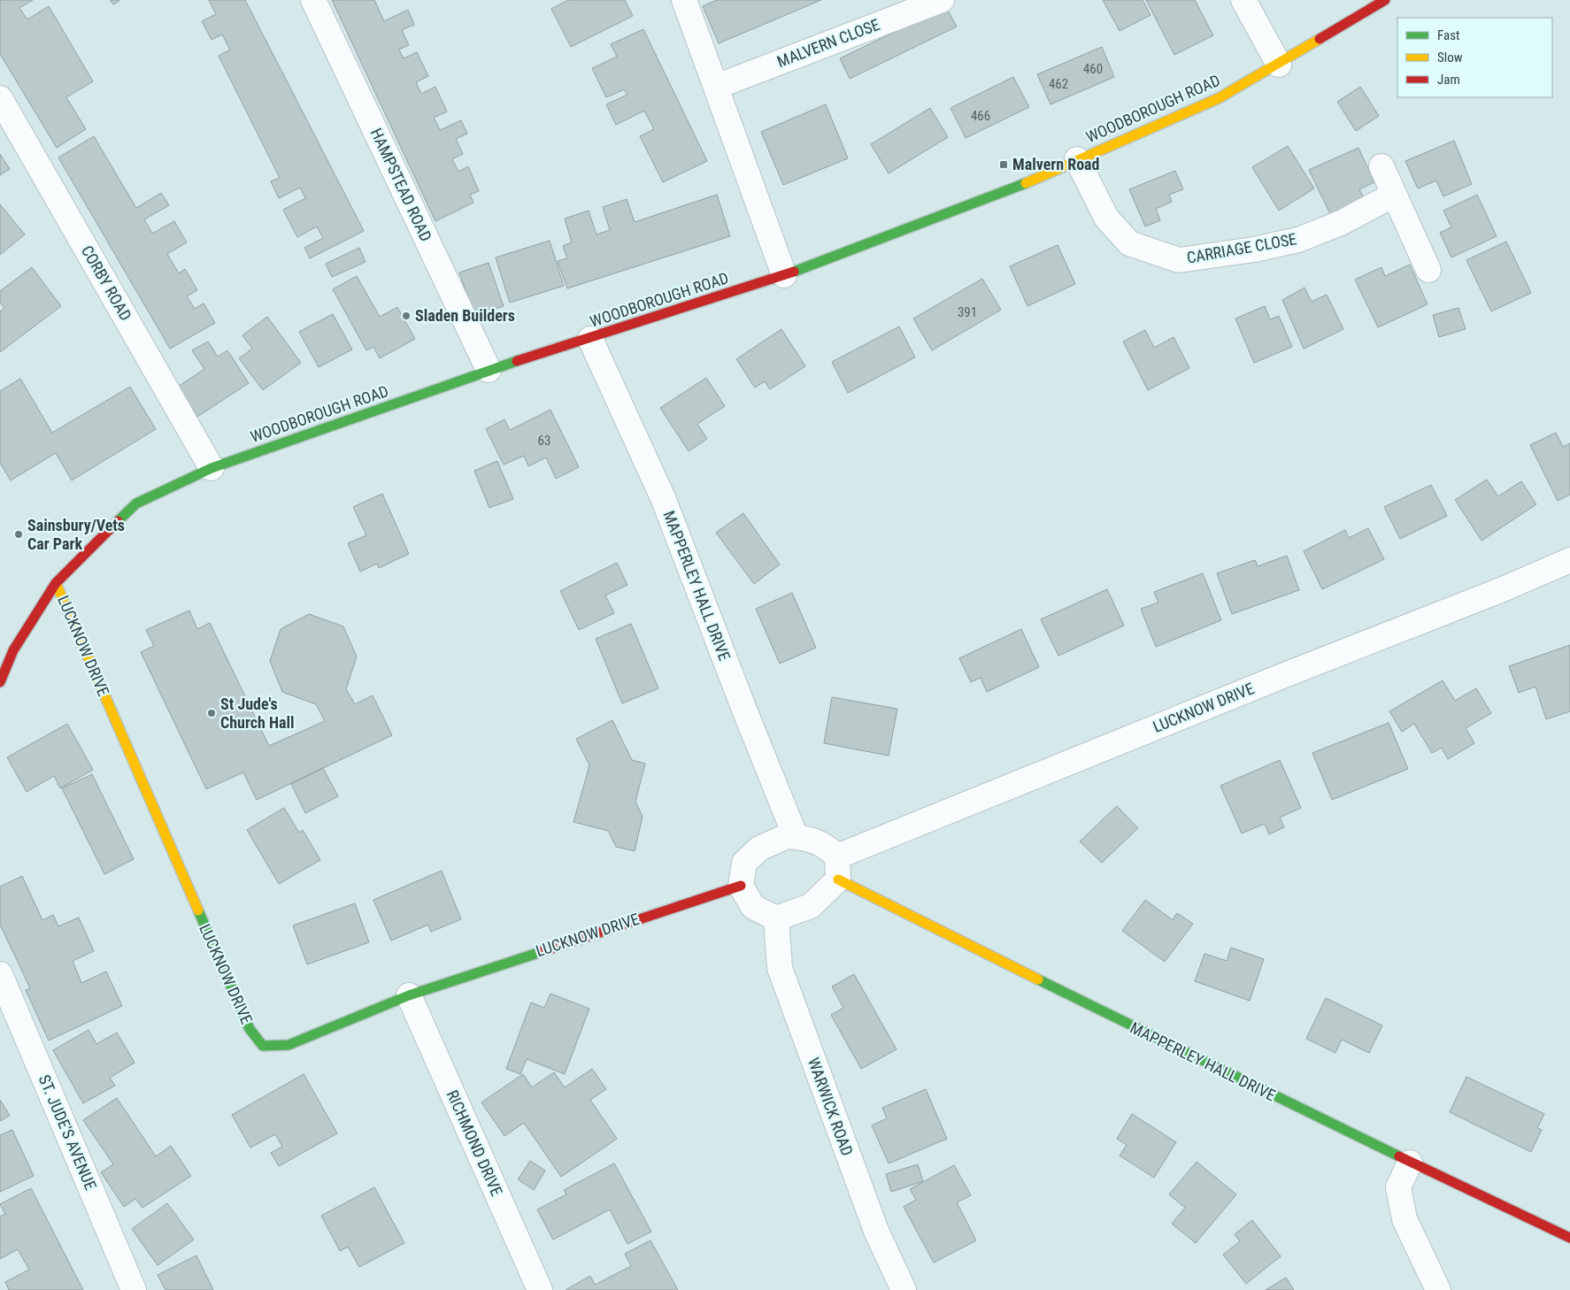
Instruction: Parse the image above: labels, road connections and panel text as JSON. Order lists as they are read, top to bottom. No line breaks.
{"streets":{"street":["MALVERN CLOSE","WOODBOROUGH ROAD","HAMPSTEAD ROAD","CARRIAGE CLOSE","CORBY ROAD","MAPPERLEY HALL DRIVE","LUCKNOW DRIVE","WARWICK ROAD","ST. JUDE'S AVENUE","RICHMOND DRIVE"]},"crossings":[["WOODBOROUGH ROAD","HAMPSTEAD ROAD"],["WOODBOROUGH ROAD","CARRIAGE CLOSE"],["WOODBOROUGH ROAD","CORBY ROAD"],["WOODBOROUGH ROAD","MAPPERLEY HALL DRIVE"],["WOODBOROUGH ROAD","LUCKNOW DRIVE"],["MAPPERLEY HALL DRIVE","LUCKNOW DRIVE"],["MAPPERLEY HALL DRIVE","WARWICK ROAD"],["LUCKNOW DRIVE","WARWICK ROAD"],["LUCKNOW DRIVE","RICHMOND DRIVE"]],"places":{"transit":["Malvern Road"],"other":["Sladen Builders","Sainsbury/Vets Car Park","St Jude's Church Hall"]},"house_numbers":["460","462","466","391","63"],"legend":["Fast","Slow","Jam"]}
